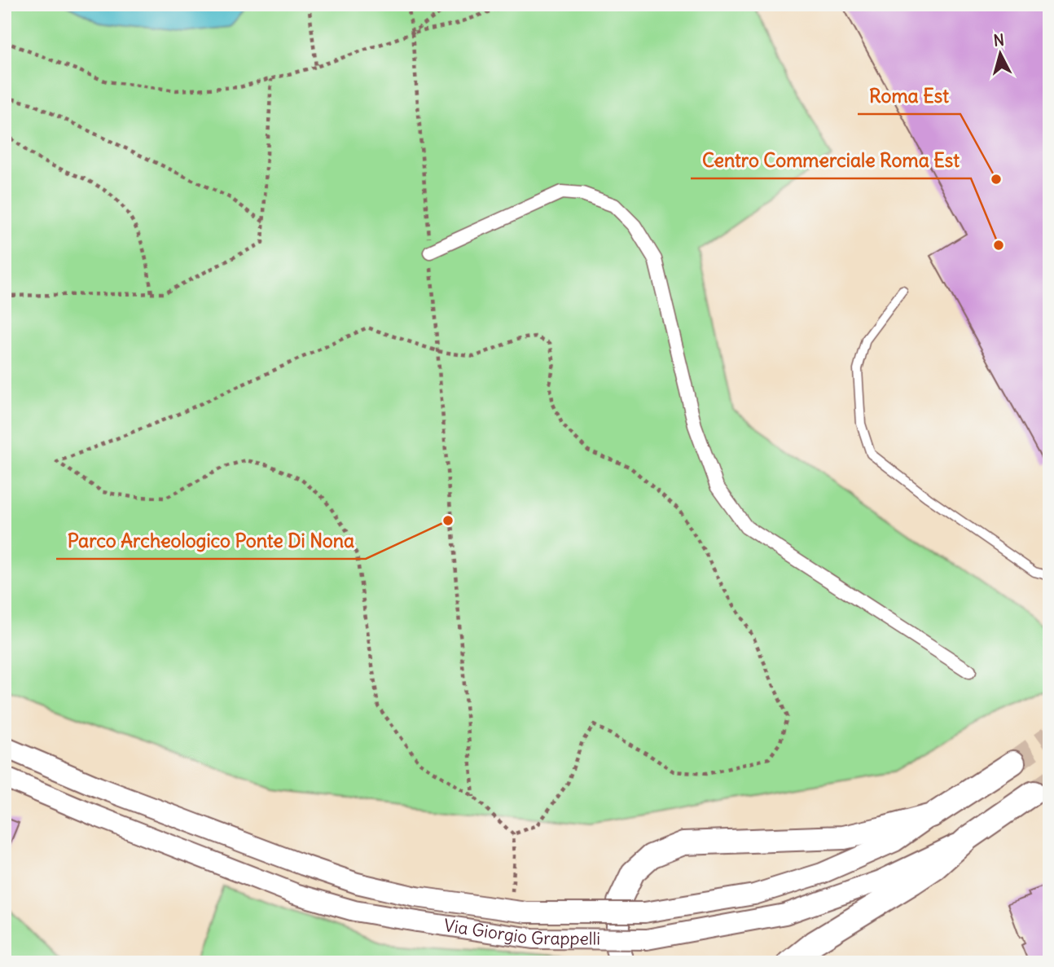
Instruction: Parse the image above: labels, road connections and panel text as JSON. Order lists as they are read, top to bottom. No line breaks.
{"streets":{"main road":["Via Giorgio Grappelli"]},"places":["Roma Est","Centro Commerciale Roma Est","Parco Archeologico Ponte Di Nona"],"north":"top"}
